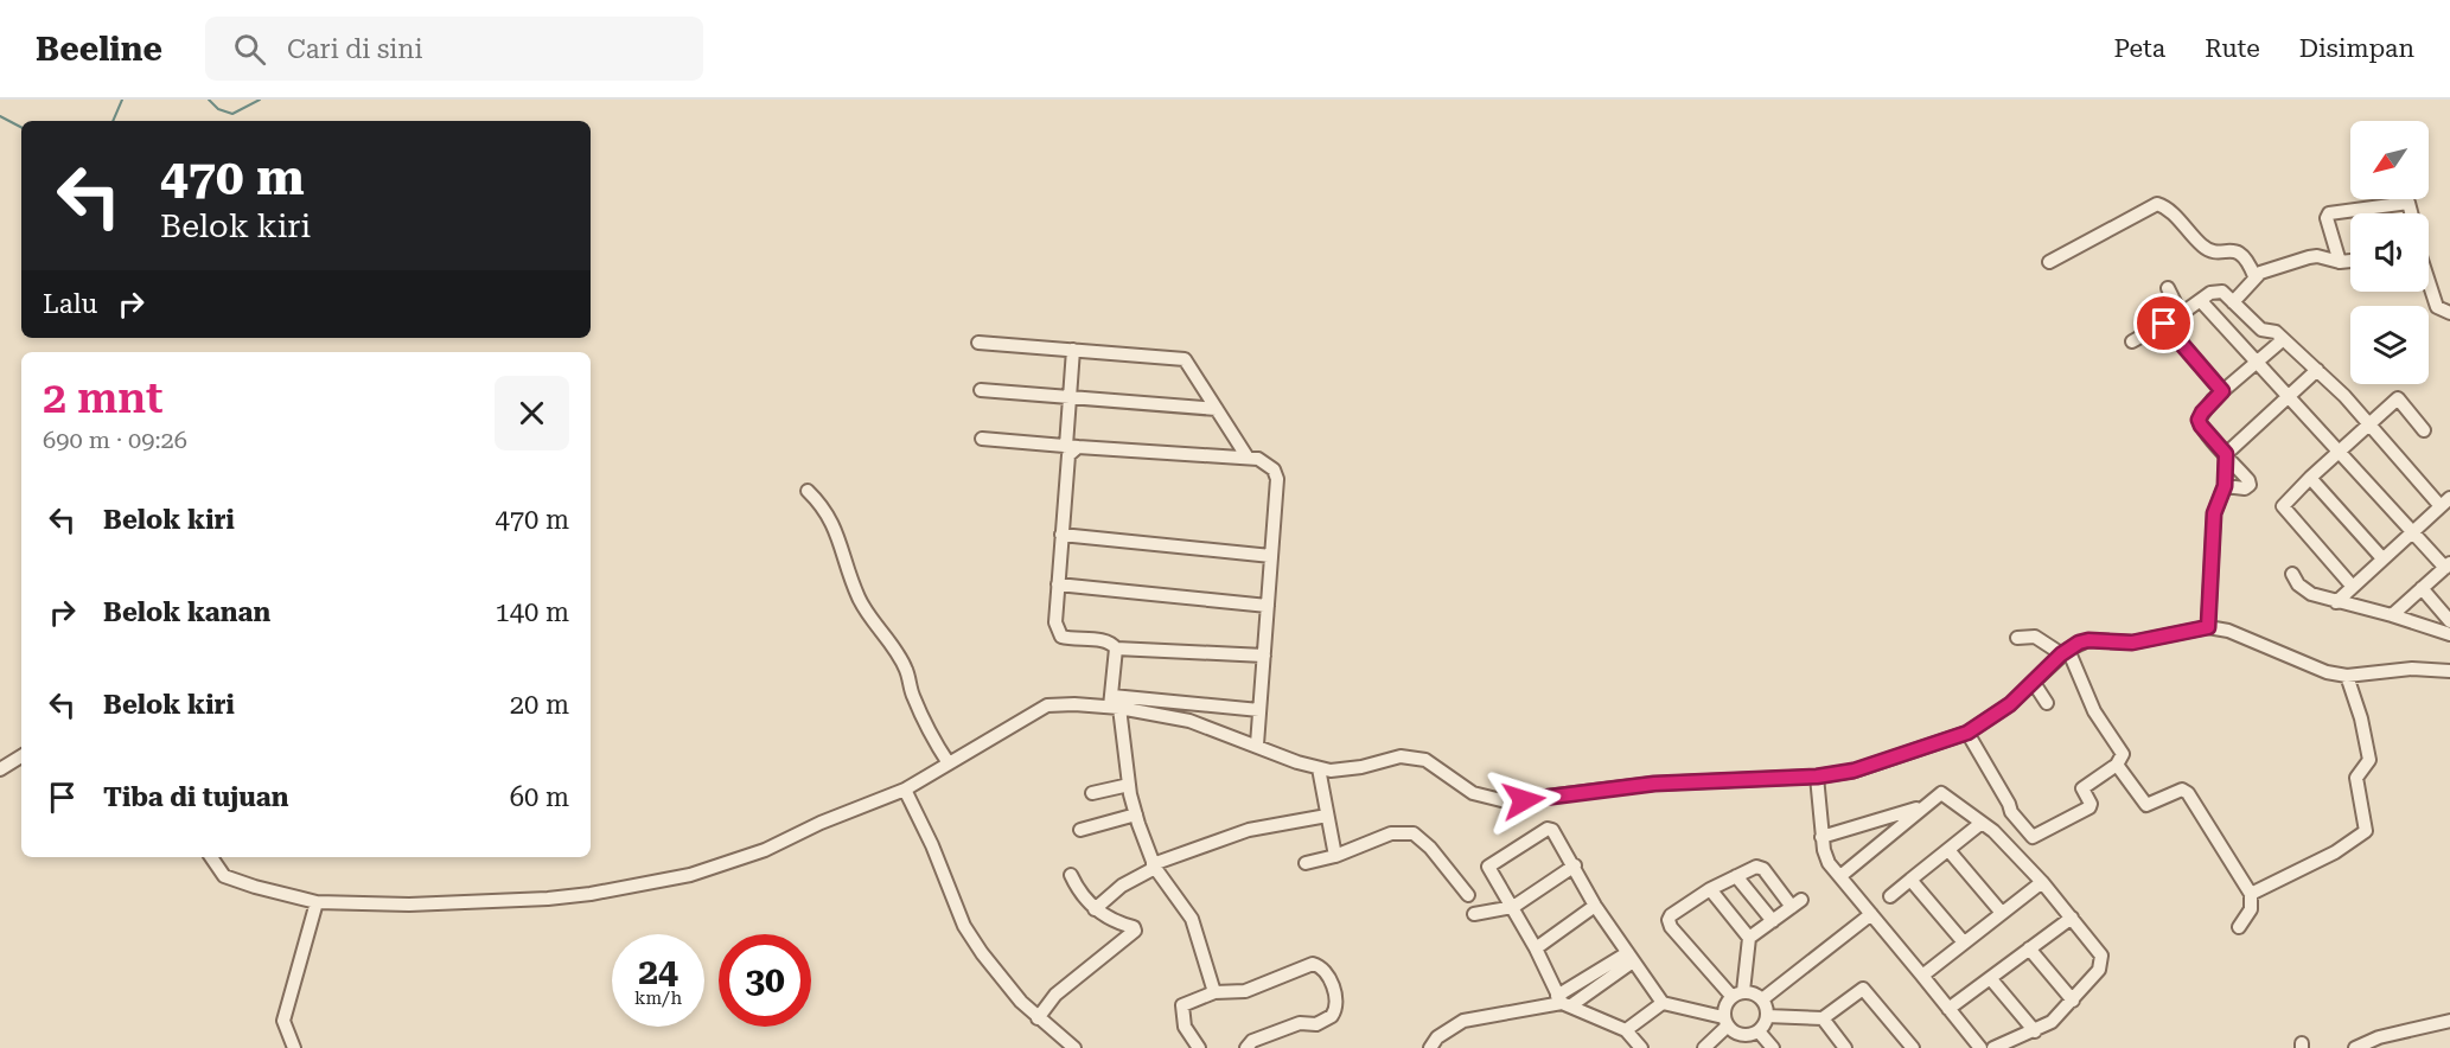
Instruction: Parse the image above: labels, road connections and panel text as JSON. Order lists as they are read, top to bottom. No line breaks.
{"north":"bottom left","page":{"header":"Beeline","search":"Cari di sini","nav":["Peta","Rute","Disimpan"],"turn":["470 m","Belok kiri"],"then":"Lalu","heading":["2 mnt","690 m · 09:26"],"list":[{"name":"Belok kiri","value":"470 m"},{"name":"Belok kanan","value":"140 m"},{"name":"Belok kiri","value":"20 m"},{"name":"Tiba di tujuan","value":"60 m"}],"speed":"24 km/h","limit":"30"}}
